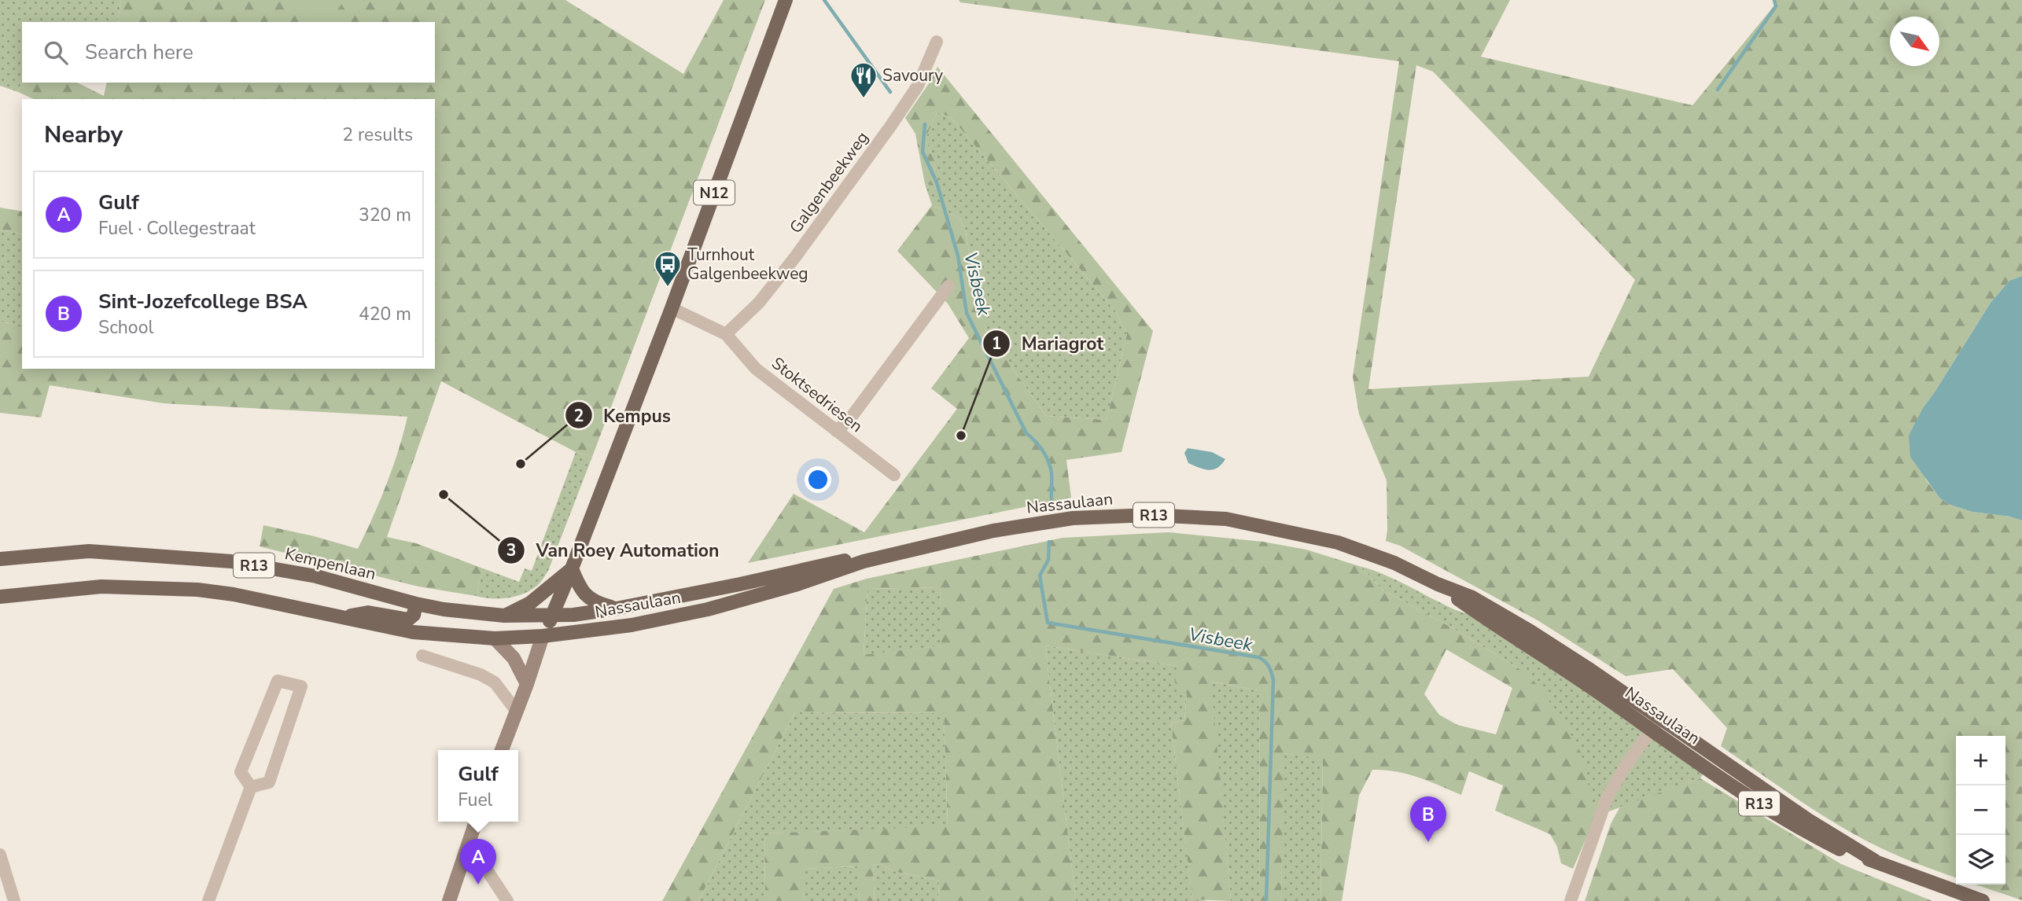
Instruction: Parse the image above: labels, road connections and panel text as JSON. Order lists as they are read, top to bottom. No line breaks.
{"streets":{"main road":["N12","Nassaulaan","R13","Kempenlaan"],"street":["Galgenbeekweg","Stoktsedriesen"]},"crossings":[["Galgenbeekweg","Stoktsedriesen"],["N12","Nassaulaan"],["N12","R13"],["N12","Kempenlaan"],["Nassaulaan","R13"],["Nassaulaan","Kempenlaan"],["R13","Kempenlaan"]],"water":["Visbeek"],"places":{"restaurant":["Savoury"],"bus stop":["Turnhout Galgenbeekweg"],"other":["Mariagrot","Kempus","Van Roey Automation"]},"north":"bottom right","page":{"search":"Search here","heading":["Nearby","2 results"],"list":[{"mark":"A","name":"Gulf","note":"Fuel · Collegestraat","value":"320 m"},{"mark":"B","name":"Sint-Jozefcollege BSA","note":"School","value":"420 m"}],"map_buttons":["+","−"],"popup":["Gulf","Fuel"],"pins":["B","A"]}}
